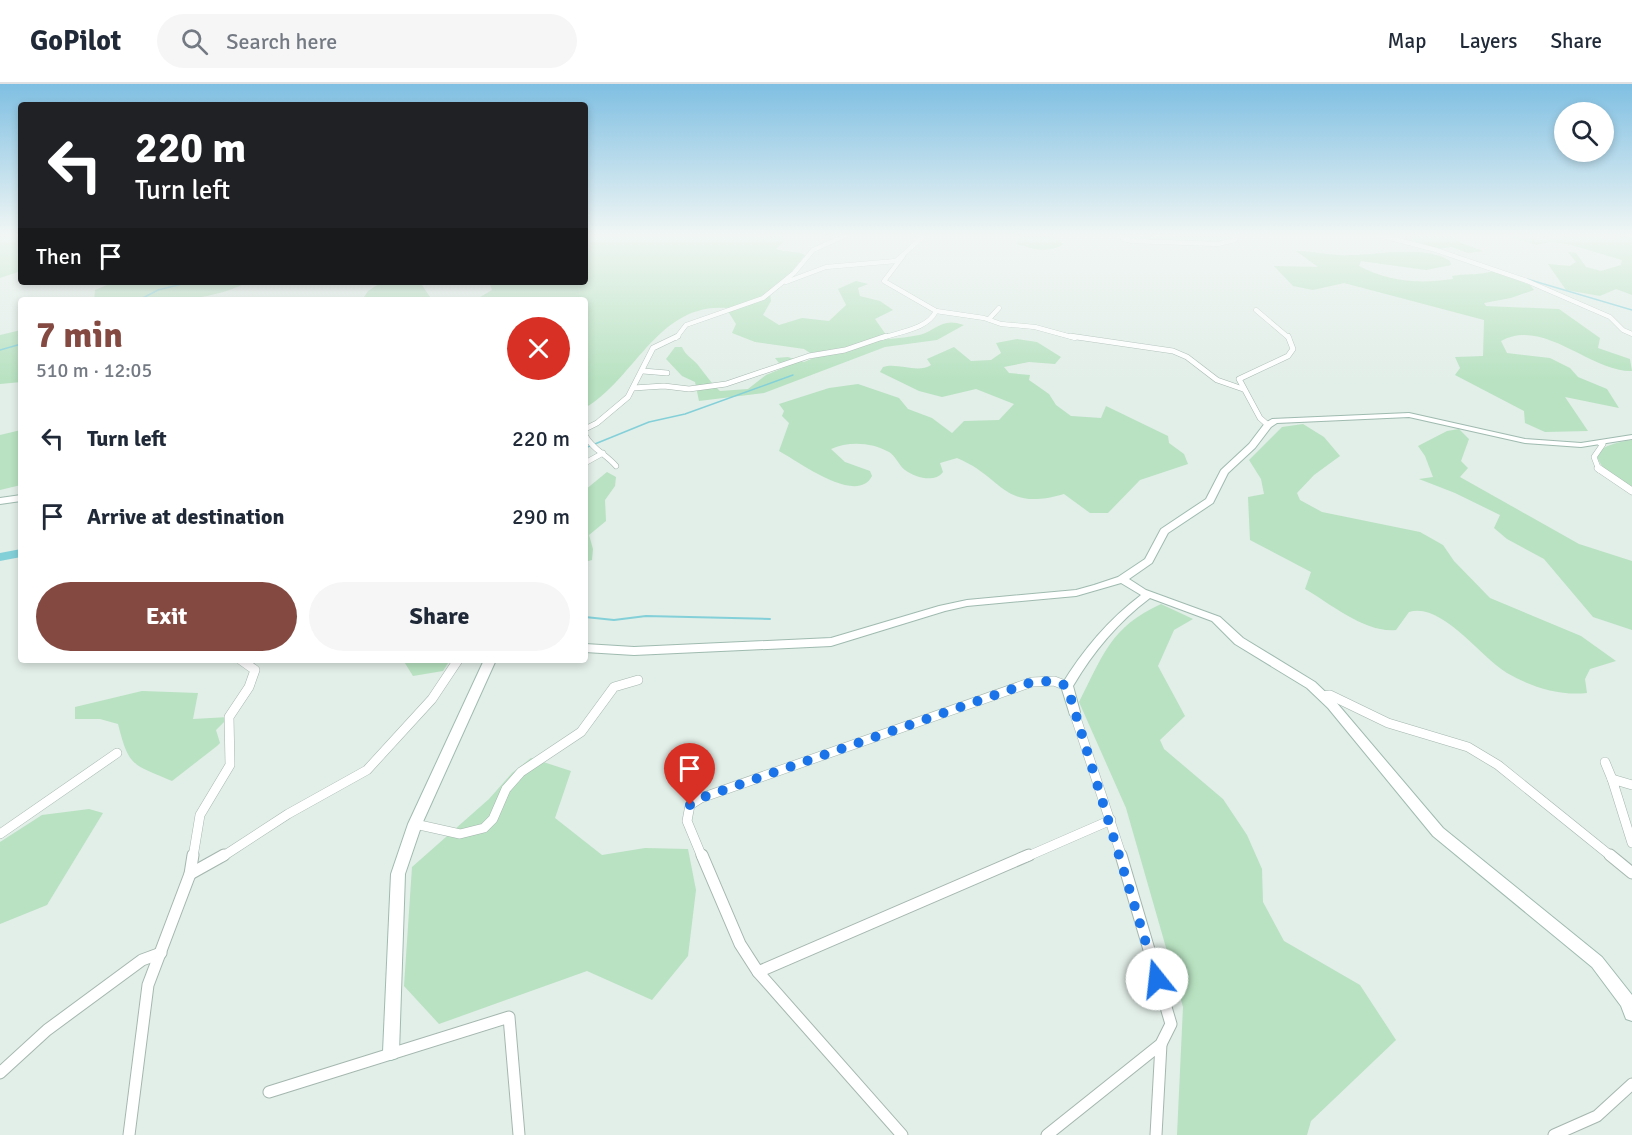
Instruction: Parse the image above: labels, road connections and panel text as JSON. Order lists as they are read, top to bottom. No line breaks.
{"page":{"header":"GoPilot","search":"Search here","nav":["Map","Layers","Share"],"turn":["220 m","Turn left"],"then":"Then","heading":["7 min","510 m · 12:05"],"list":[{"name":"Turn left","value":"220 m"},{"name":"Arrive at destination","value":"290 m"}],"buttons":["Exit","Share"]}}
